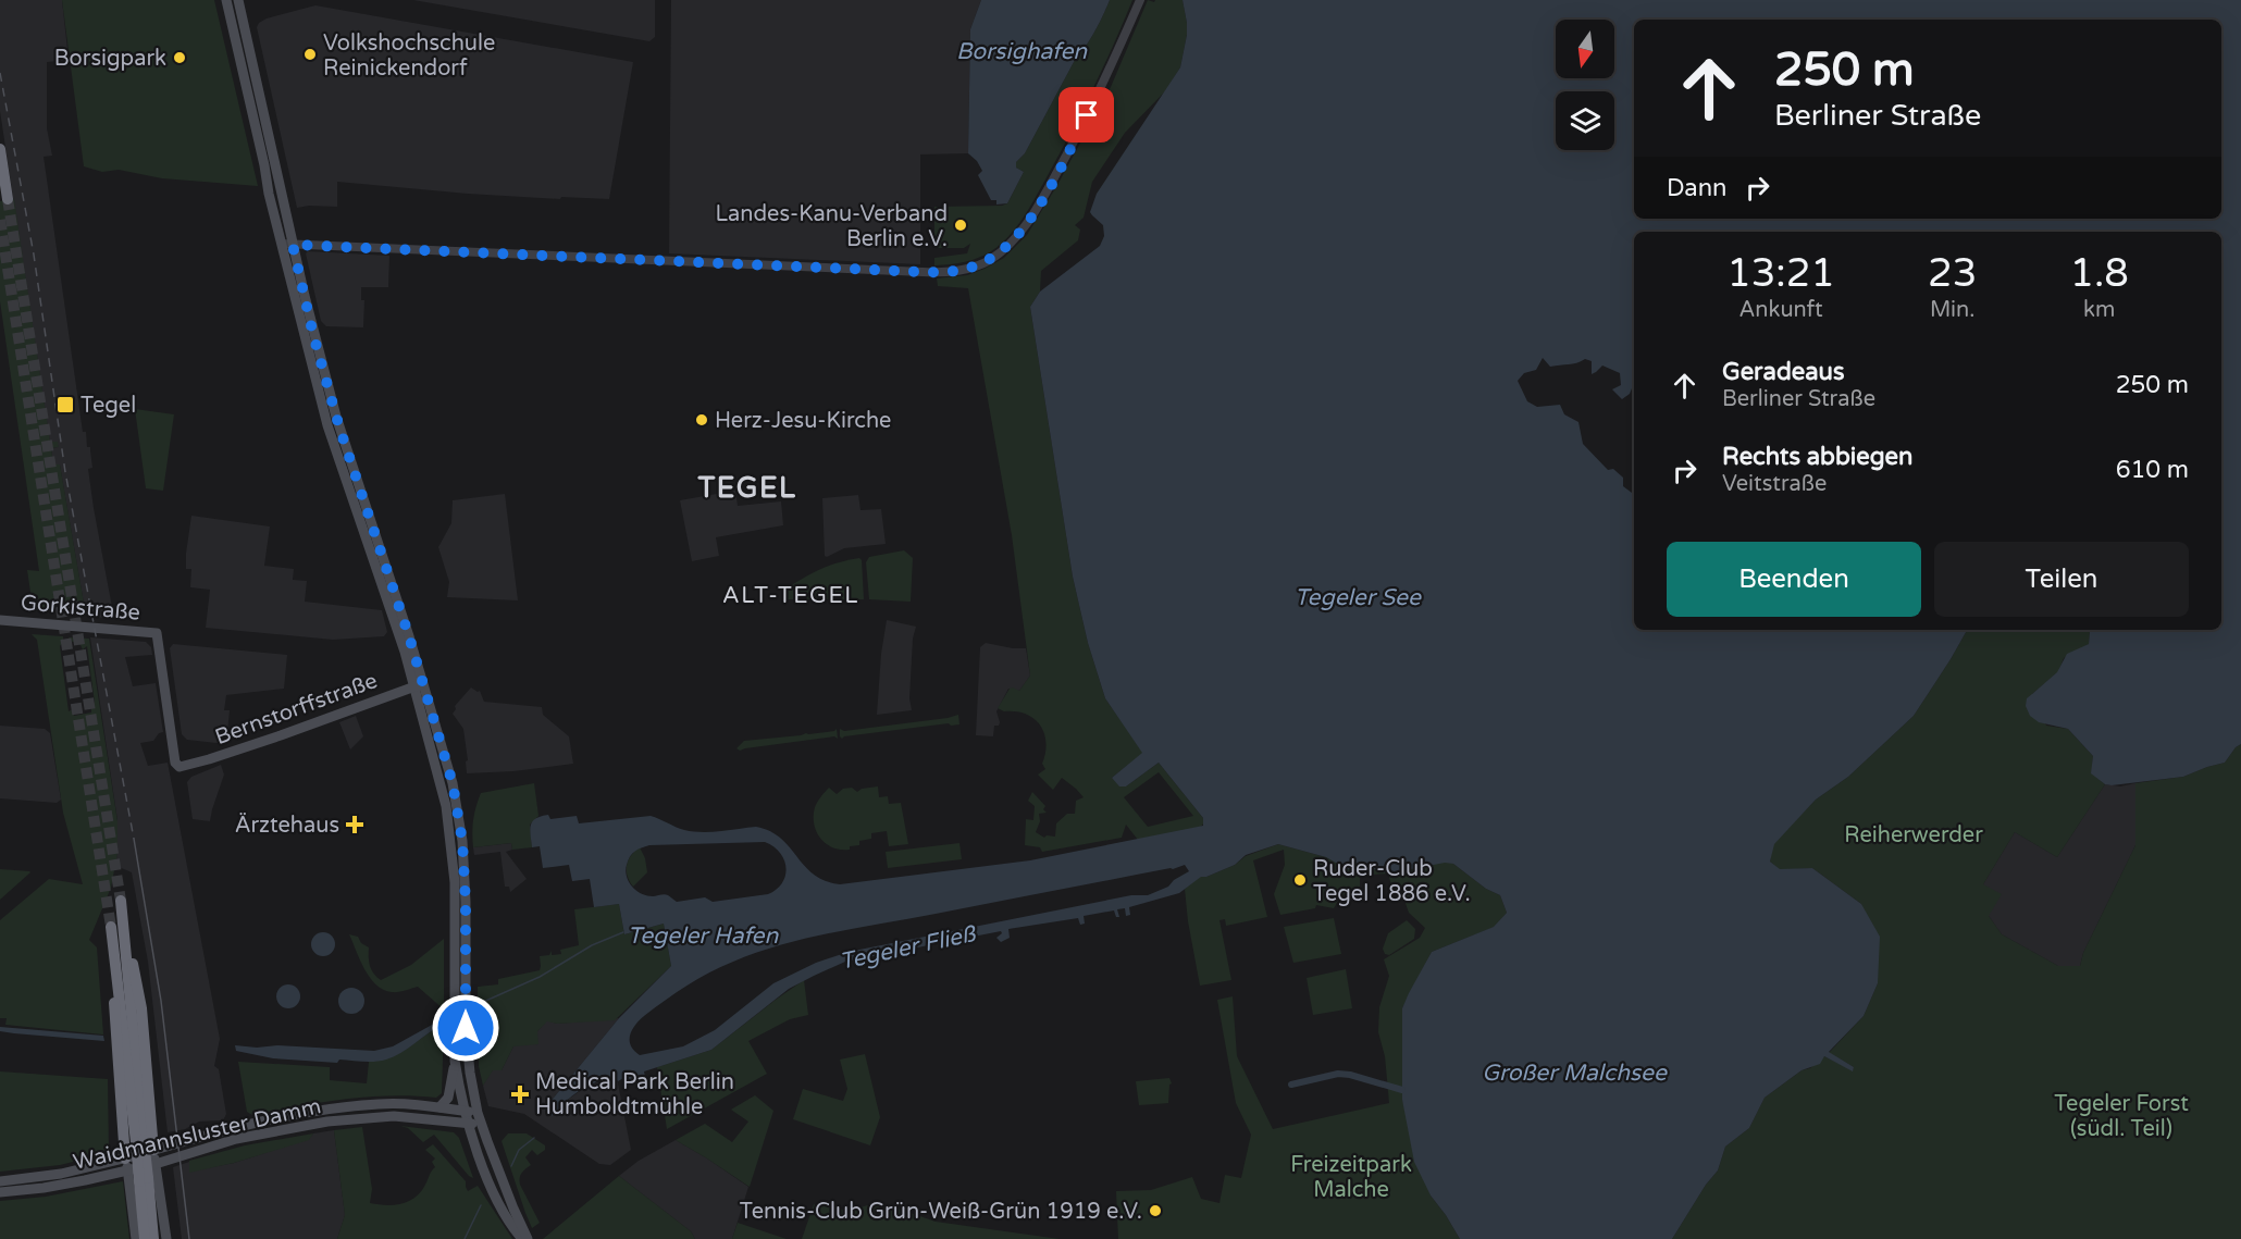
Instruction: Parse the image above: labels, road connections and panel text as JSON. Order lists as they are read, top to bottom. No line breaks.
{"streets":{"main road":["Gorkistraße","Bernstorffstraße","Waidmannsluster Damm"]},"crossings":[["Gorkistraße","Bernstorffstraße"]],"districts":["TEGEL","ALT-TEGEL"],"water":["Borsighafen","Tegeler See","Tegeler Hafen","Tegeler Fließ","Großer Malchsee"],"parks":["Reiherwerder","Tegeler Forst (südl. Teil)","Freizeitpark Malche"],"places":{"other":["Volkshochschule Reinickendorf","Borsigpark","Landes-Kanu-Verband Berlin e.V.","Herz-Jesu-Kirche","Ruder-Club Tegel 1886 e.V.","Tennis-Club Grün-Weiß-Grün 1919 e.V."],"transit":["Tegel"],"health":["Ärztehaus","Medical Park Berlin Humboldtmühle"]},"north":"bottom","page":{"turn":["250 m","Berliner Straße"],"then":"Dann","eta":["13:21","Ankunft","23","Min.","1.8","km"],"list":[{"name":"Geradeaus","note":"Berliner Straße","value":"250 m"},{"name":"Rechts abbiegen","note":"Veitstraße","value":"610 m"}],"buttons":["Beenden","Teilen"]}}
